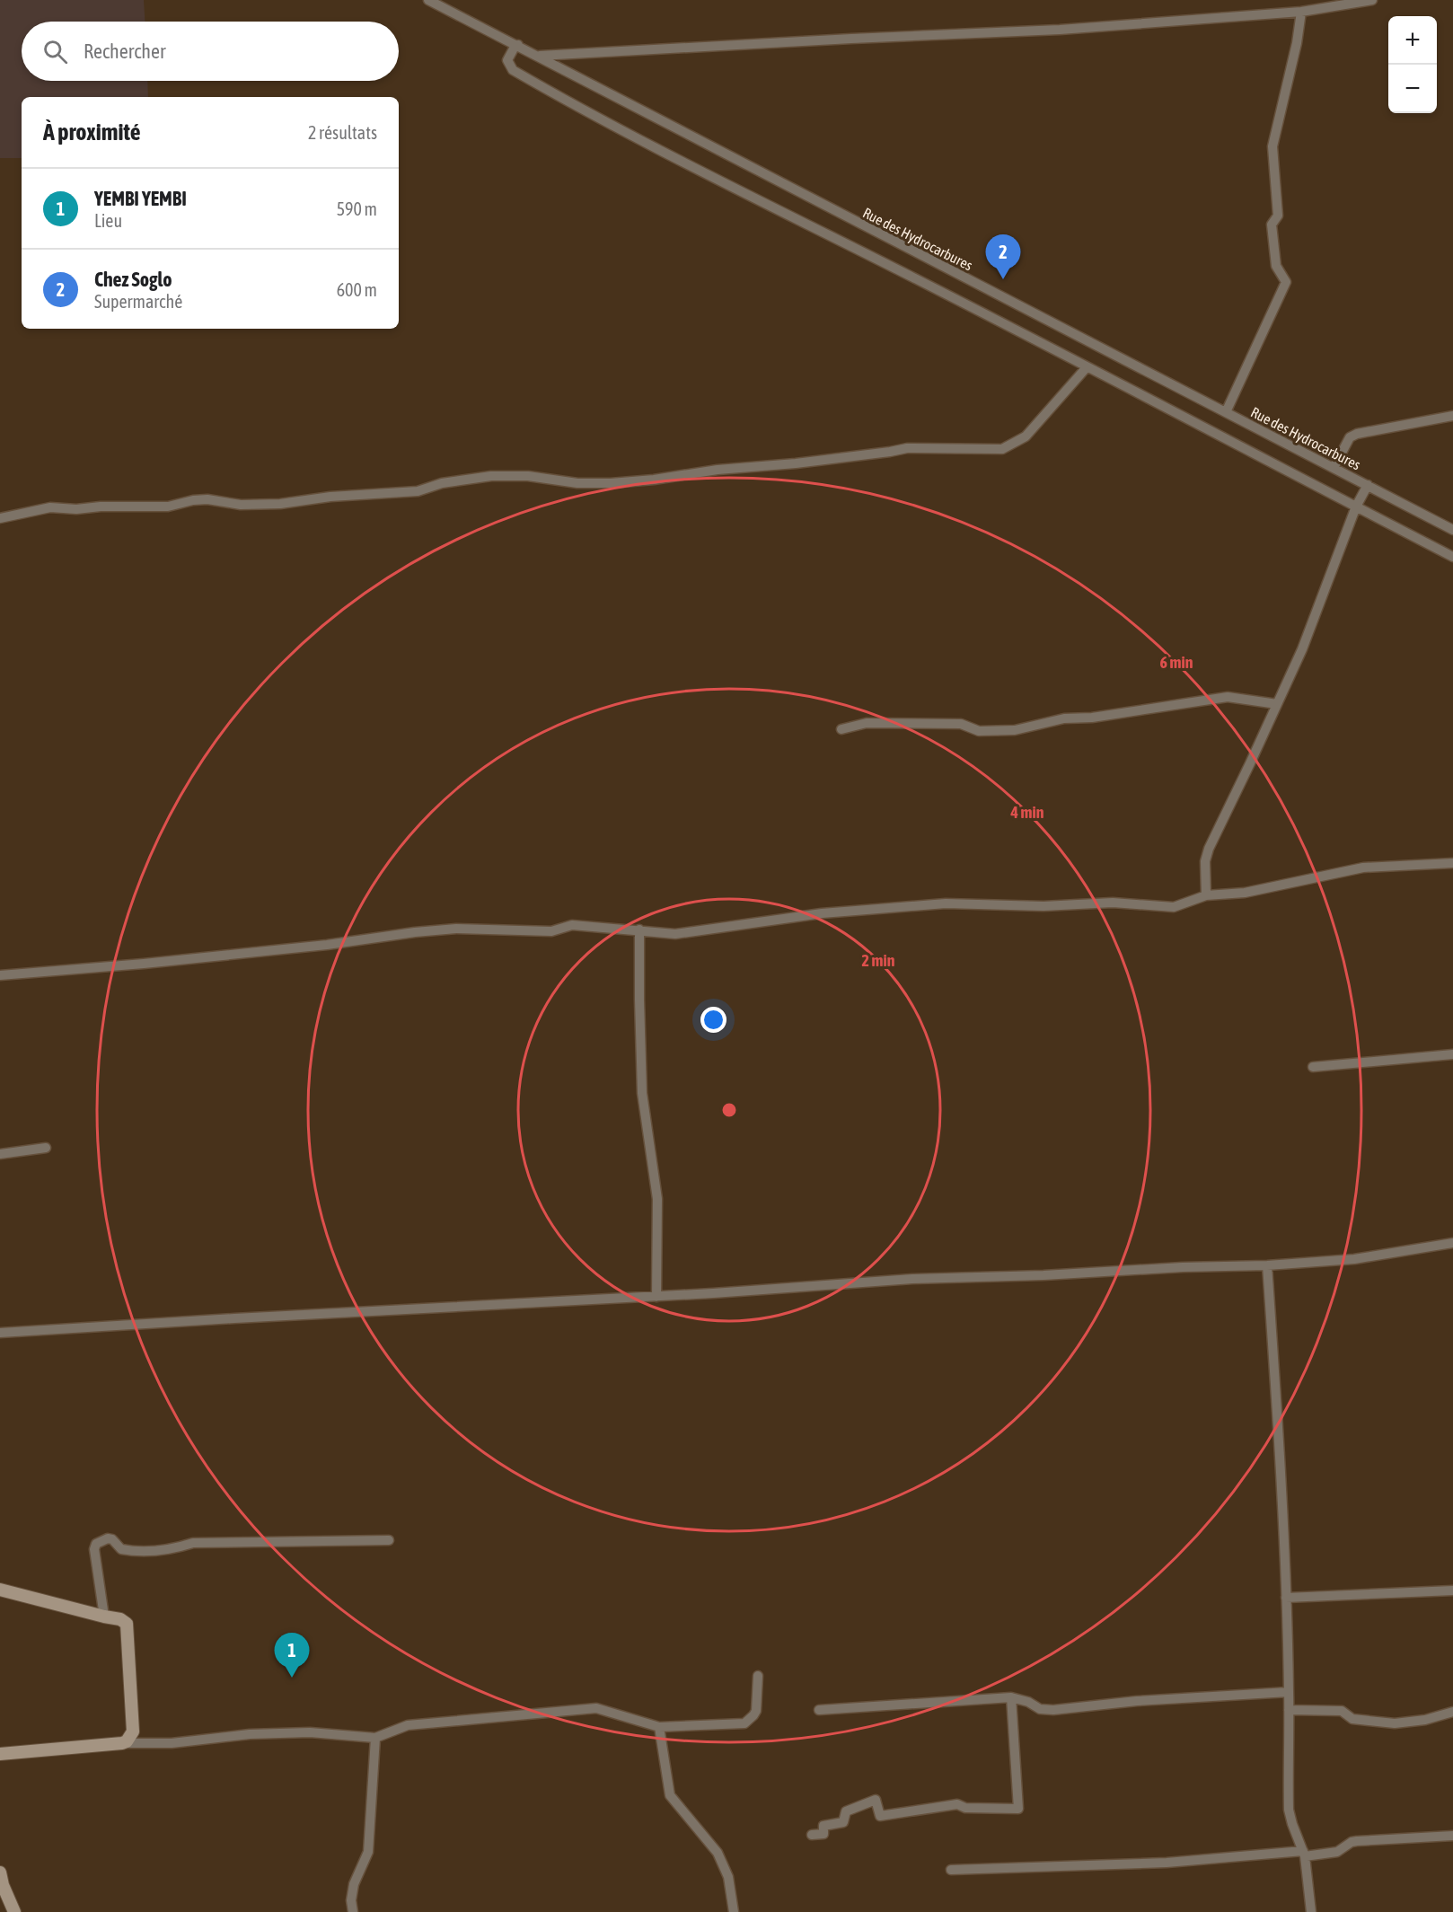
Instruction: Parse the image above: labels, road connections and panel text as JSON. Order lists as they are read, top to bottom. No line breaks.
{"streets":{"street":["Rue des Hydrocarbures"]},"page":{"map_buttons":["+","−"],"search":"Rechercher","heading":["À proximité","2 résultats"],"list":[{"mark":"1","name":"YEMBI YEMBI","note":"Lieu","value":"590 m"},{"mark":"2","name":"Chez Soglo","note":"Supermarché","value":"600 m"}],"pins":["2","1"]},"rings":["6 min","4 min","2 min"]}
